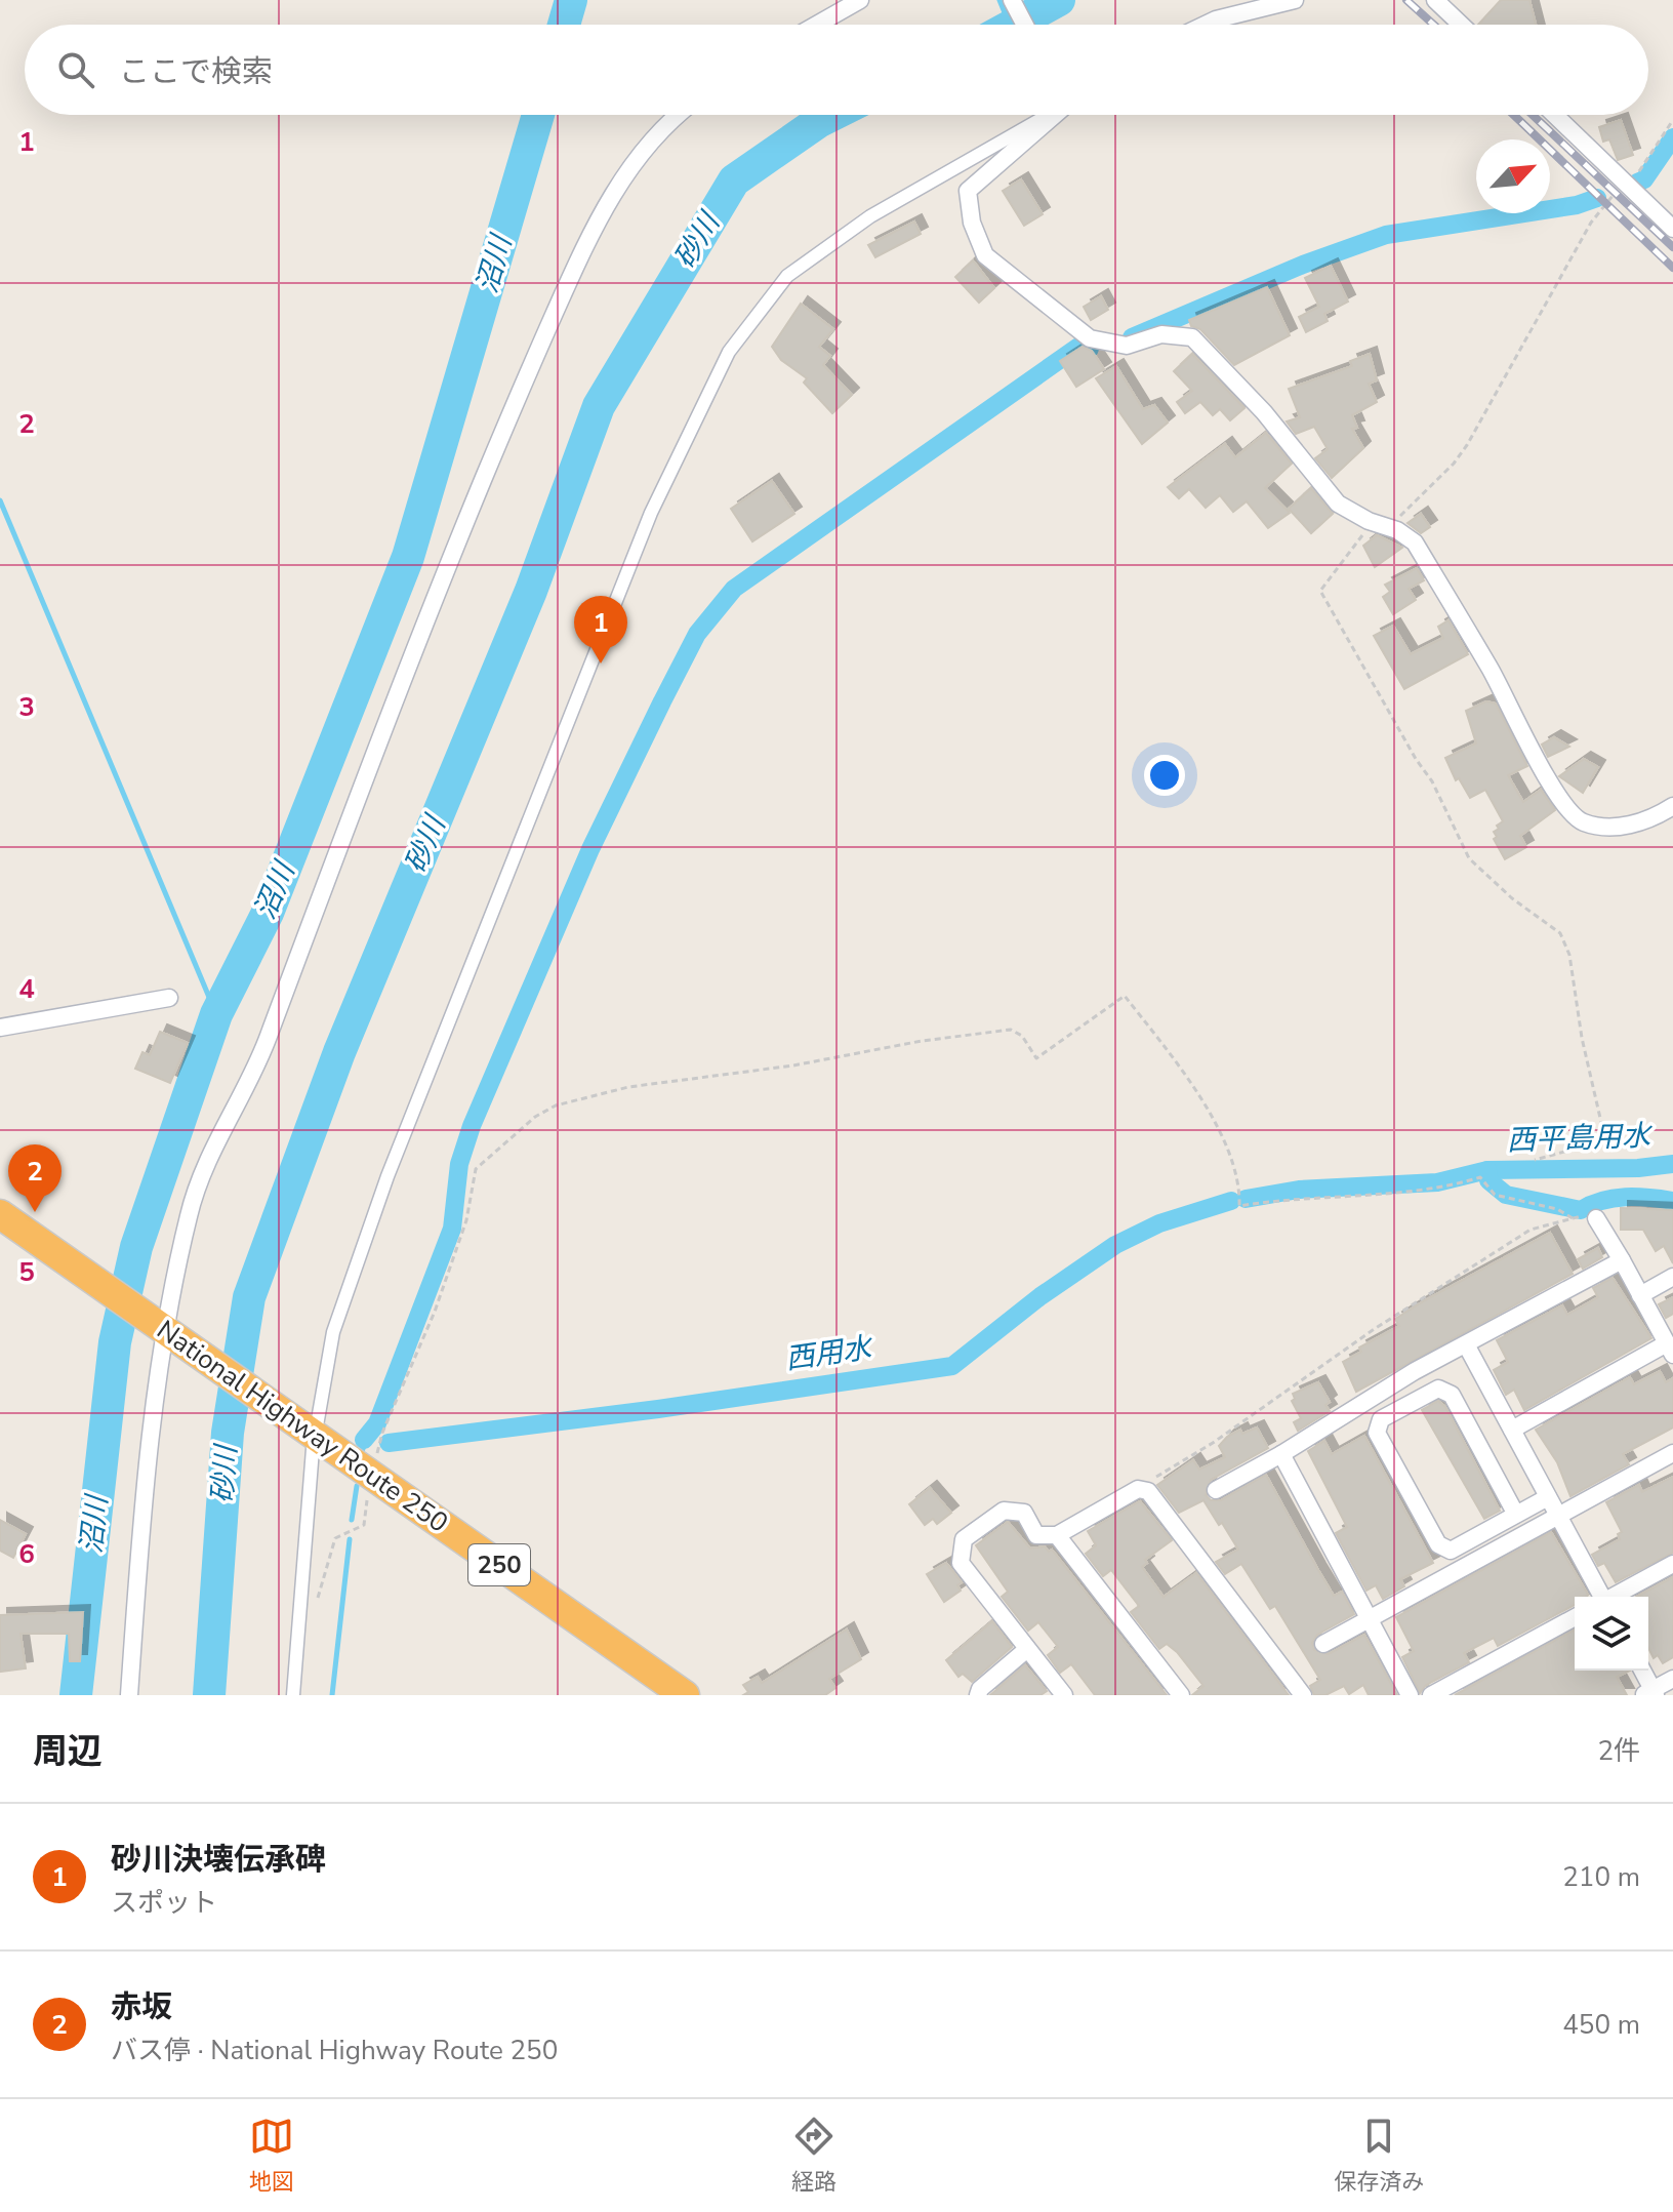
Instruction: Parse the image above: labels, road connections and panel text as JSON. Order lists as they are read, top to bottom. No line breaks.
{"streets":{"highway":["National Highway Route 250","250"]},"water":["砂川","沼川","西平島用水","西用水"],"north":"top right","page":{"search":"ここで検索","pins":["1","2"],"heading":["周辺","2件"],"list":[{"mark":"1","name":"砂川決壊伝承碑","note":"スポット","value":"210 m"},{"mark":"2","name":"赤坂","note":"バス停 · National Highway Route 250","value":"450 m"}],"nav":["地図","経路","保存済み"]},"grid":{"rows":["1","2","3","4","5","6"]}}
